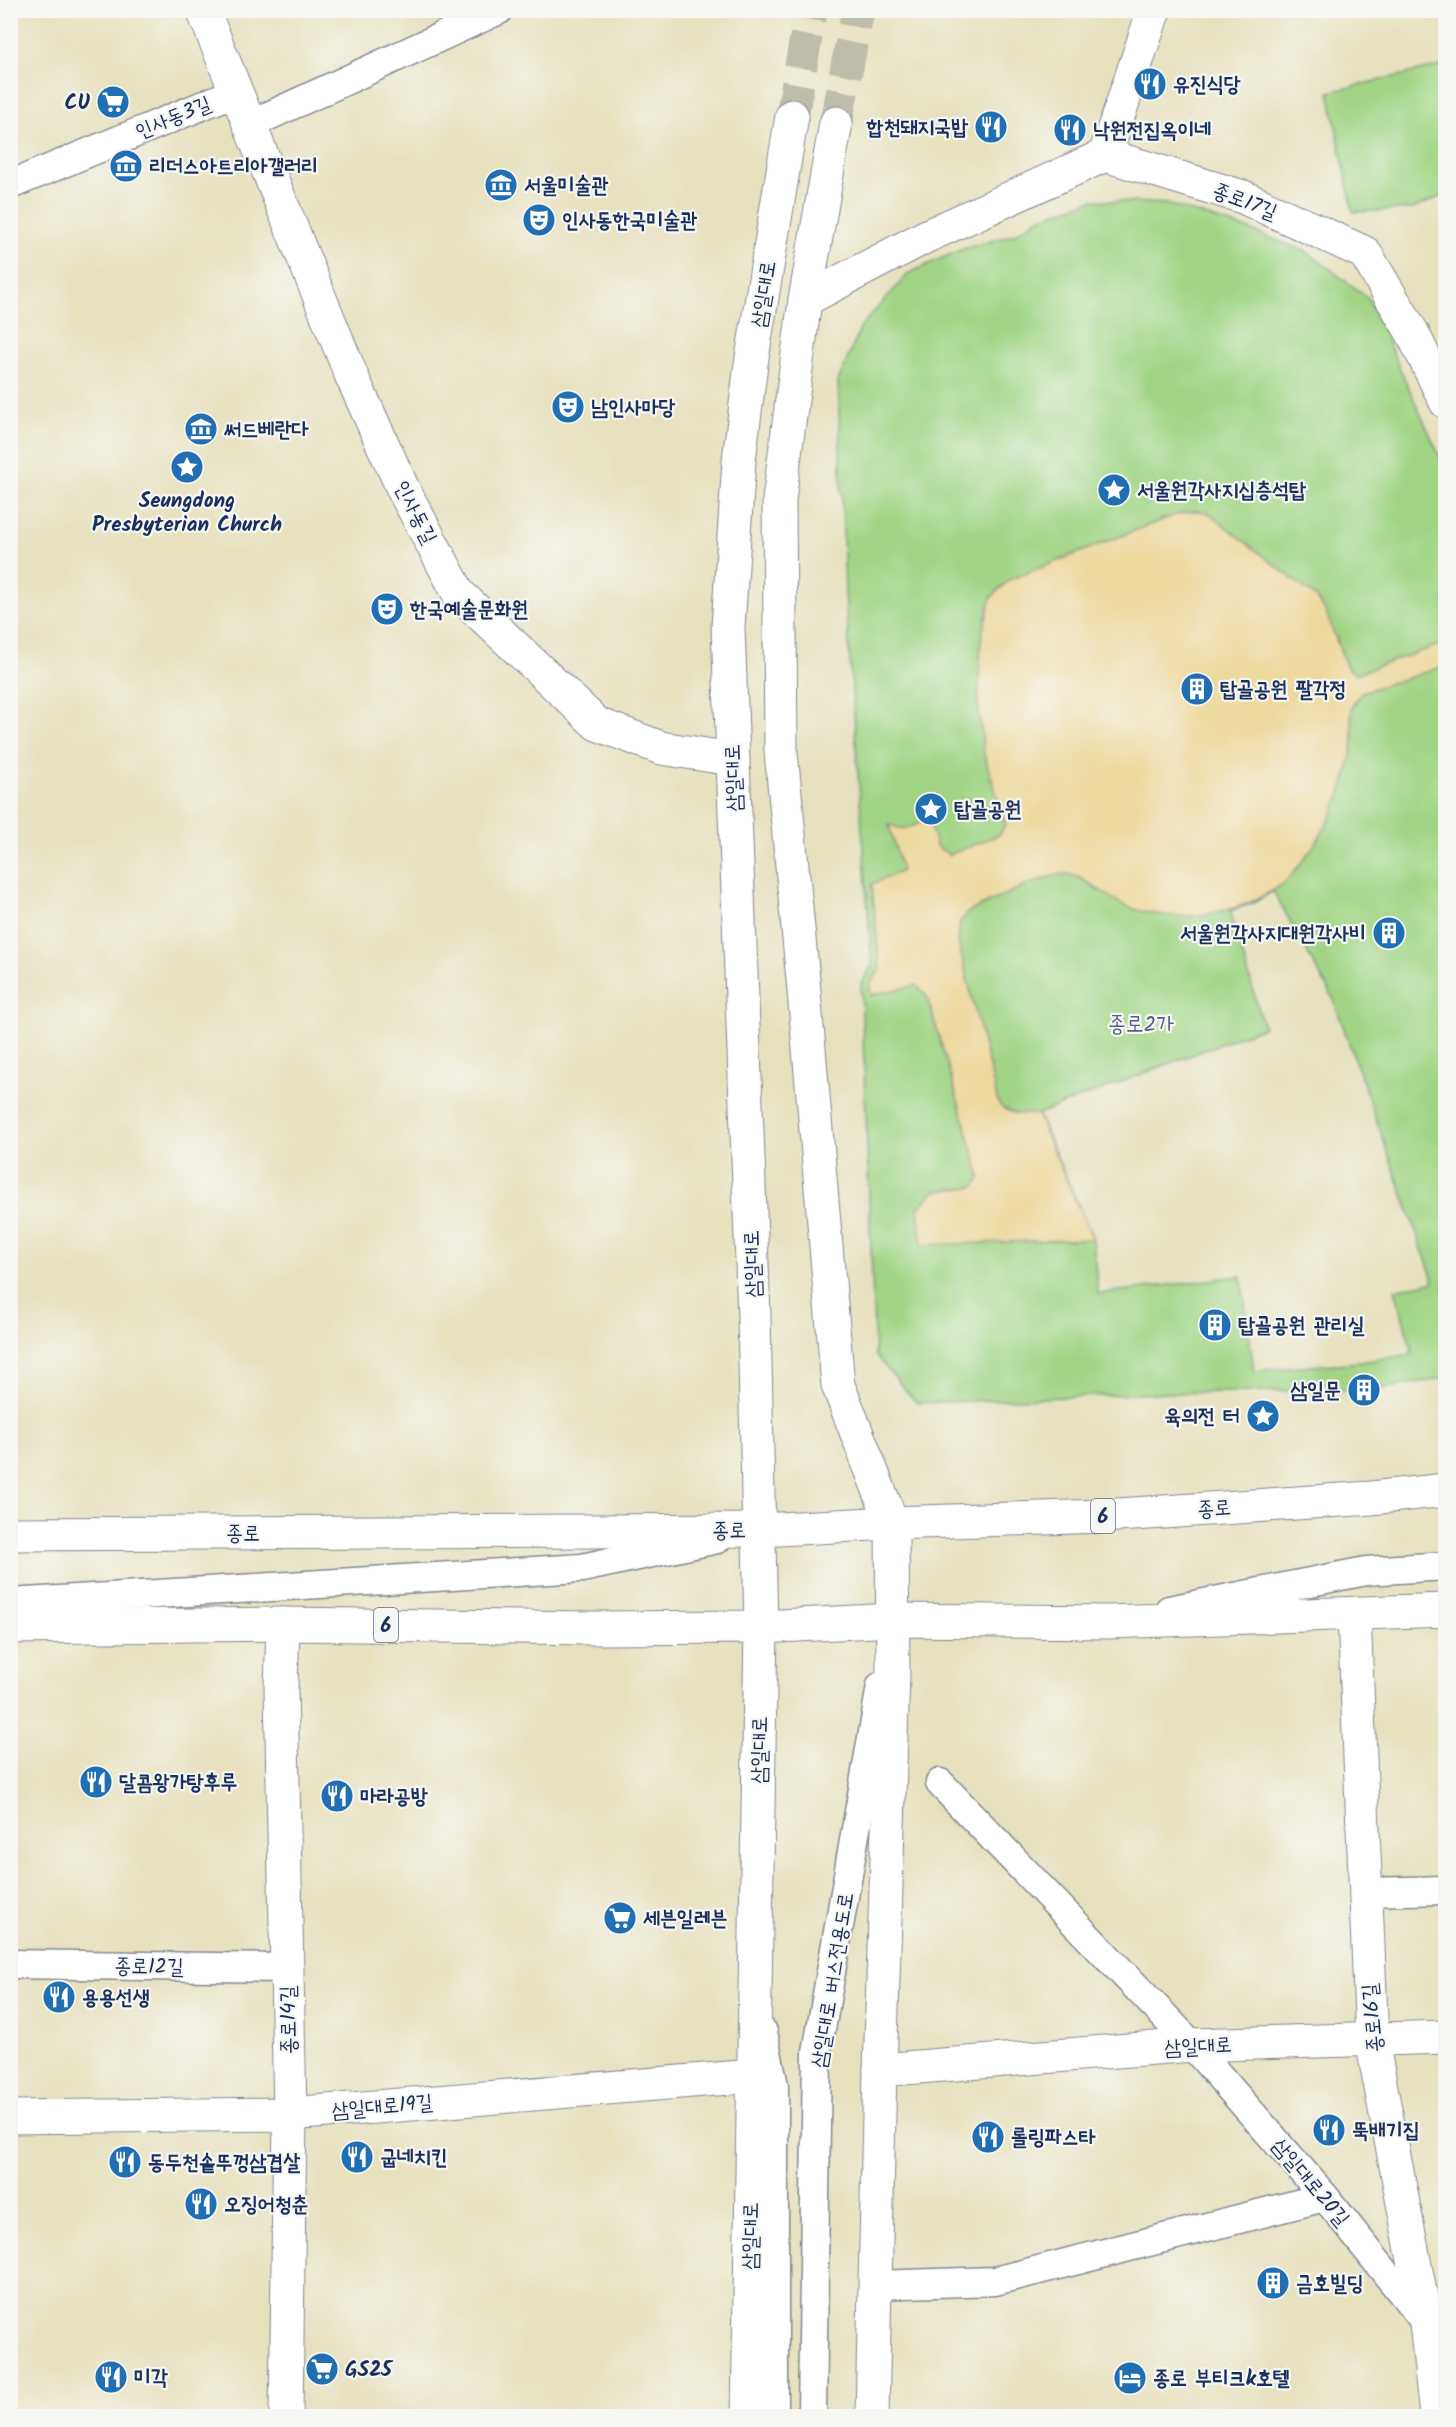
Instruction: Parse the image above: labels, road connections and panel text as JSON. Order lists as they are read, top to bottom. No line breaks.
{"streets":{"main road":["종로17길","삼일대로","인사동길","종로","6","종로16길","종로14길","삼일대로19길"],"lane":["인사동3길","종로12길","삼일대로 버스전용도로","삼일대로20길"]},"crossings":[["인사동3길","인사동길"],["종로17길","삼일대로"],["삼일대로","인사동길"],["삼일대로","종로"],["삼일대로","6"],["삼일대로","삼일대로 버스전용도로"],["삼일대로","종로16길"],["삼일대로","삼일대로19길"],["삼일대로","삼일대로20길"],["6","삼일대로 버스전용도로"],["6","종로16길"],["6","종로14길"],["종로12길","종로14길"],["종로16길","삼일대로20길"],["종로14길","삼일대로19길"]],"districts":["종로2가"],"places":{"restaurant":["유진식당","합천돼지국밥","낙원전집옥이네","달콤왕가탕후루","마라공방","용용선생","뚝배기집","롤링파스타","굽네치킨","동두천솥뚜껑삼겹살","오징어청춘","미각"],"supermarket":["CU","세븐일레븐","GS25"],"museum":["리더스아트리아갤러리","서울미술관","써드베란다"],"theatre":["인사동한국미술관","남인사마당","한국예술문화원"],"place":["Seungdong Presbyterian Church","서울원각사지십층석탑","탑골공원","육의전 터"],"building":["탑골공원 팔각정","서울원각사지대원각사비","탑골공원 관리실","삼일문","금호빌딩"],"hotel":["종로 부티크k호텔"]}}
